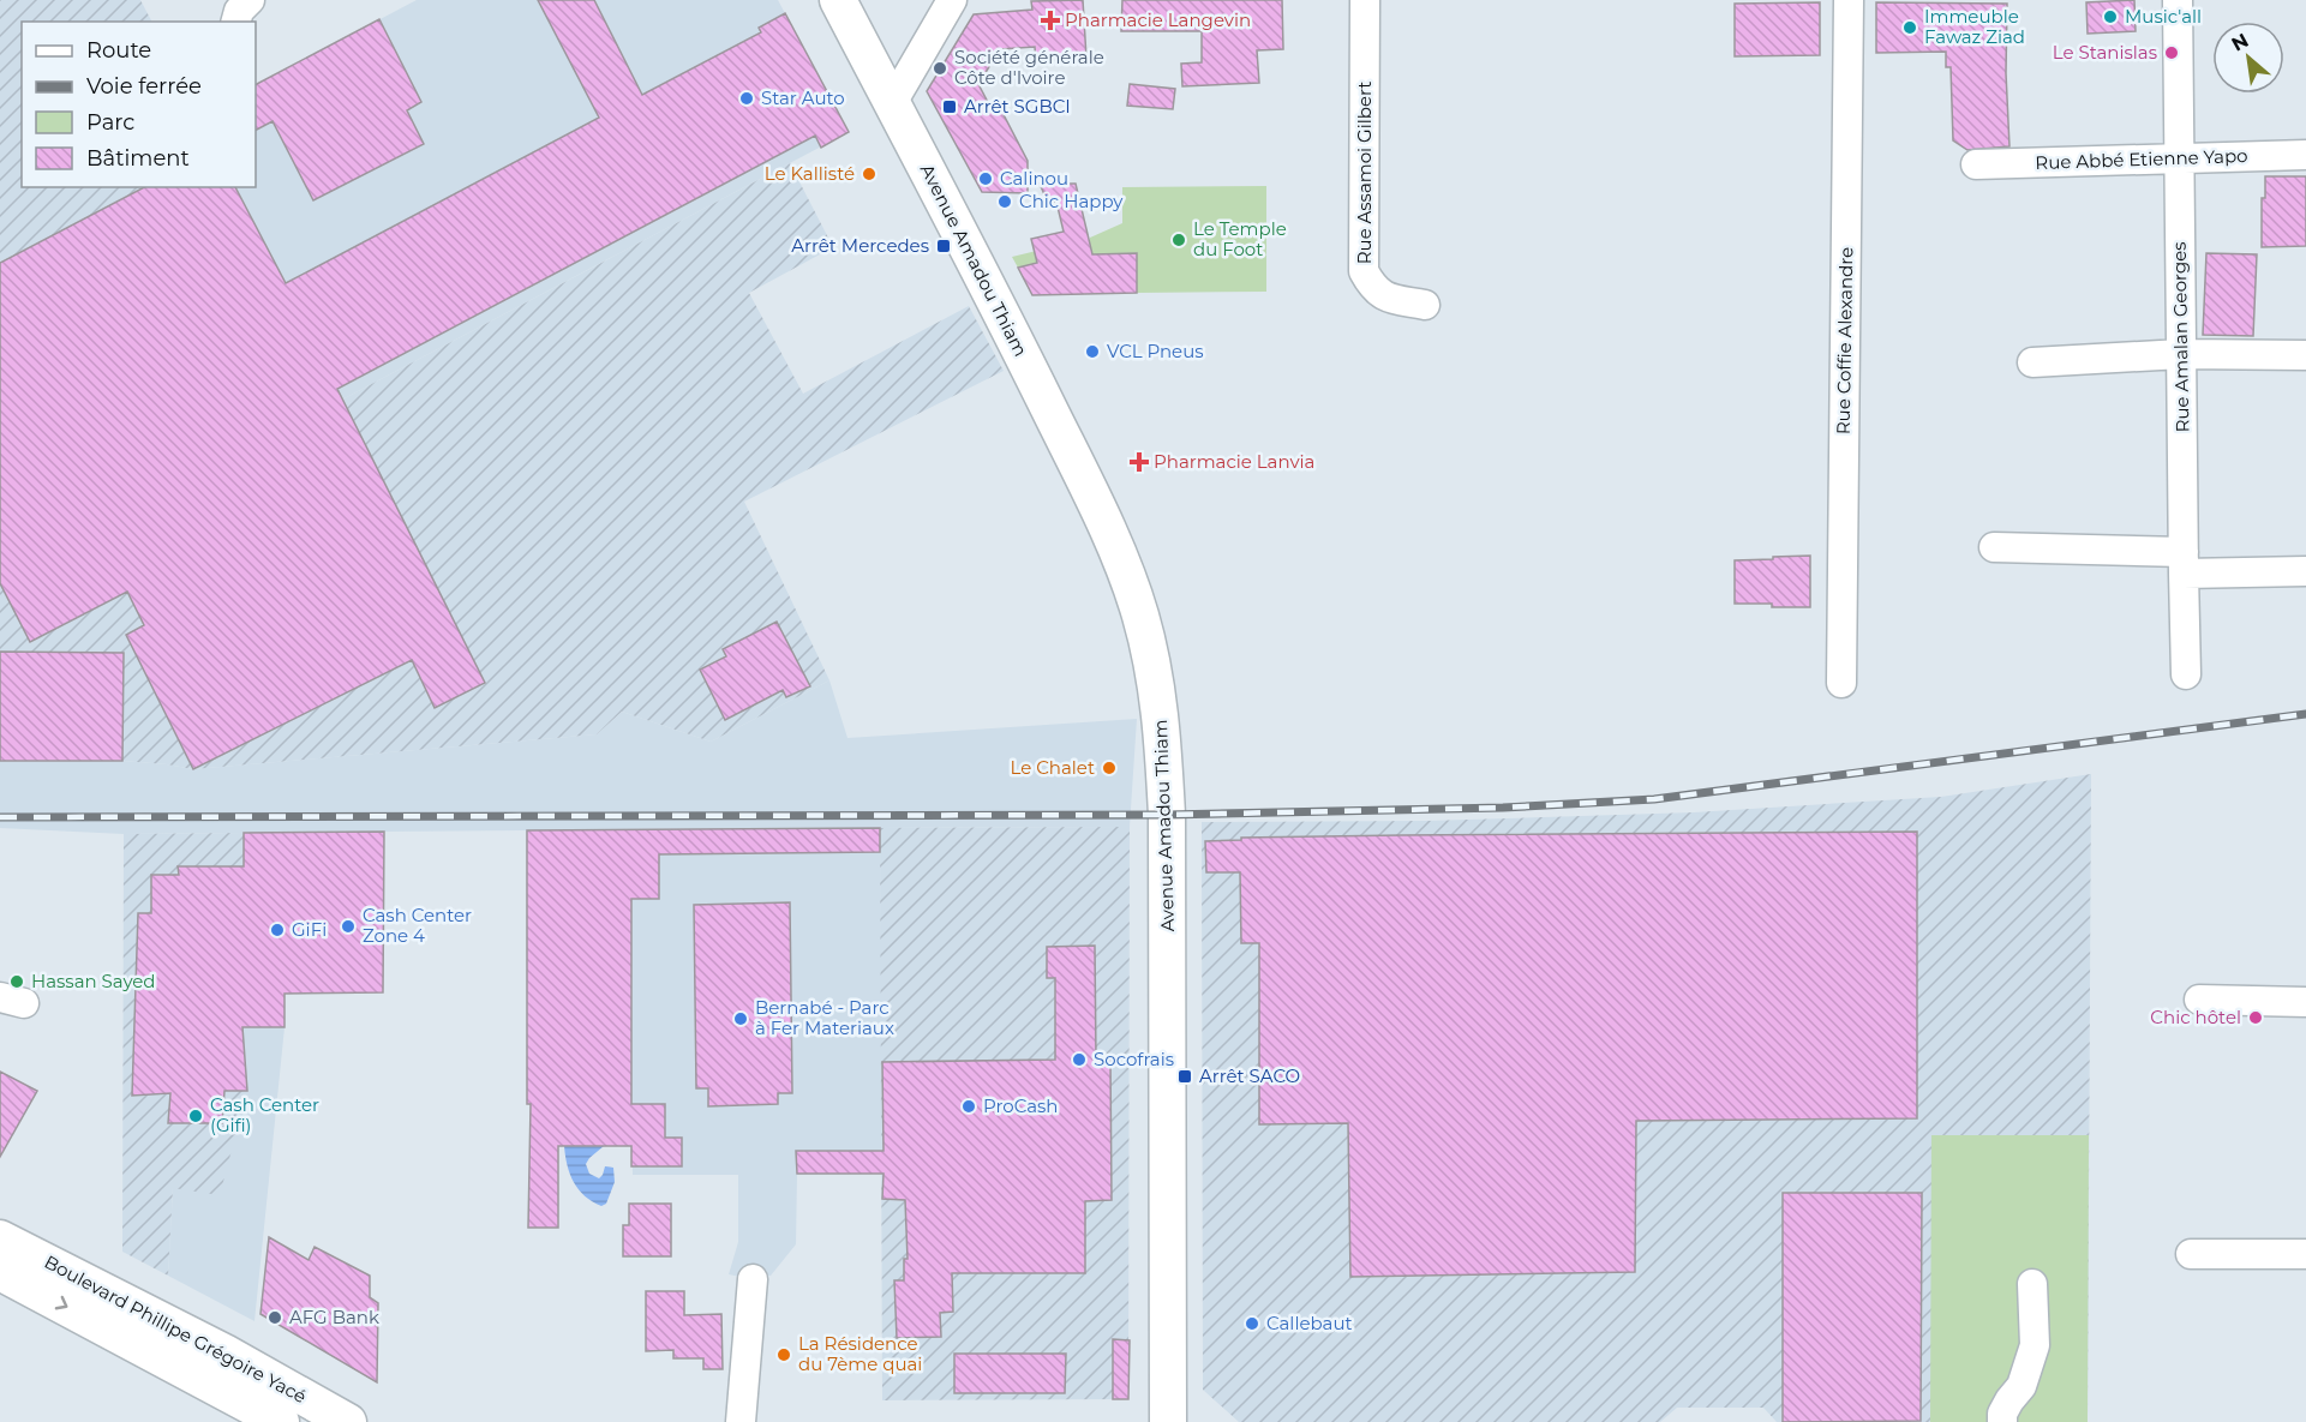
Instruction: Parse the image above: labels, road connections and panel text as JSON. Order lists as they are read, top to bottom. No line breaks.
{"streets":{"main road":["Avenue Amadou Thiam","Boulevard Phillipe Grégoire Yacé"],"street":["Rue Abbé Etienne Yapo","Rue Assamoi Gilbert","Rue Amalan Georges","Rue Coffie Alexandre"]},"crossings":[["Rue Abbé Etienne Yapo","Rue Amalan Georges"]],"places":{"other":["Music'all","Immeuble Fawaz Ziad","Le Stanislas","Société générale Côte d'Ivoire","Star Auto","Le Kallisté","Calinou","Chic Happy","Le Temple du Foot","VCL Pneus","Le Chalet","Cash Center Zone 4","GiFi","Hassan Sayed","Chic hôtel","Bernabé - Parc à Fer Materiaux","Socofrais","ProCash","Cash Center (Gifi)","AFG Bank","Callebaut","La Résidence du 7ème quai"],"health":["Pharmacie Langevin","Pharmacie Lanvia"],"transit":["Arrêt SGBCI","Arrêt Mercedes","Arrêt SACO"]},"legend":["Route","Voie ferrée","Parc","Bâtiment"],"north":"top left"}
